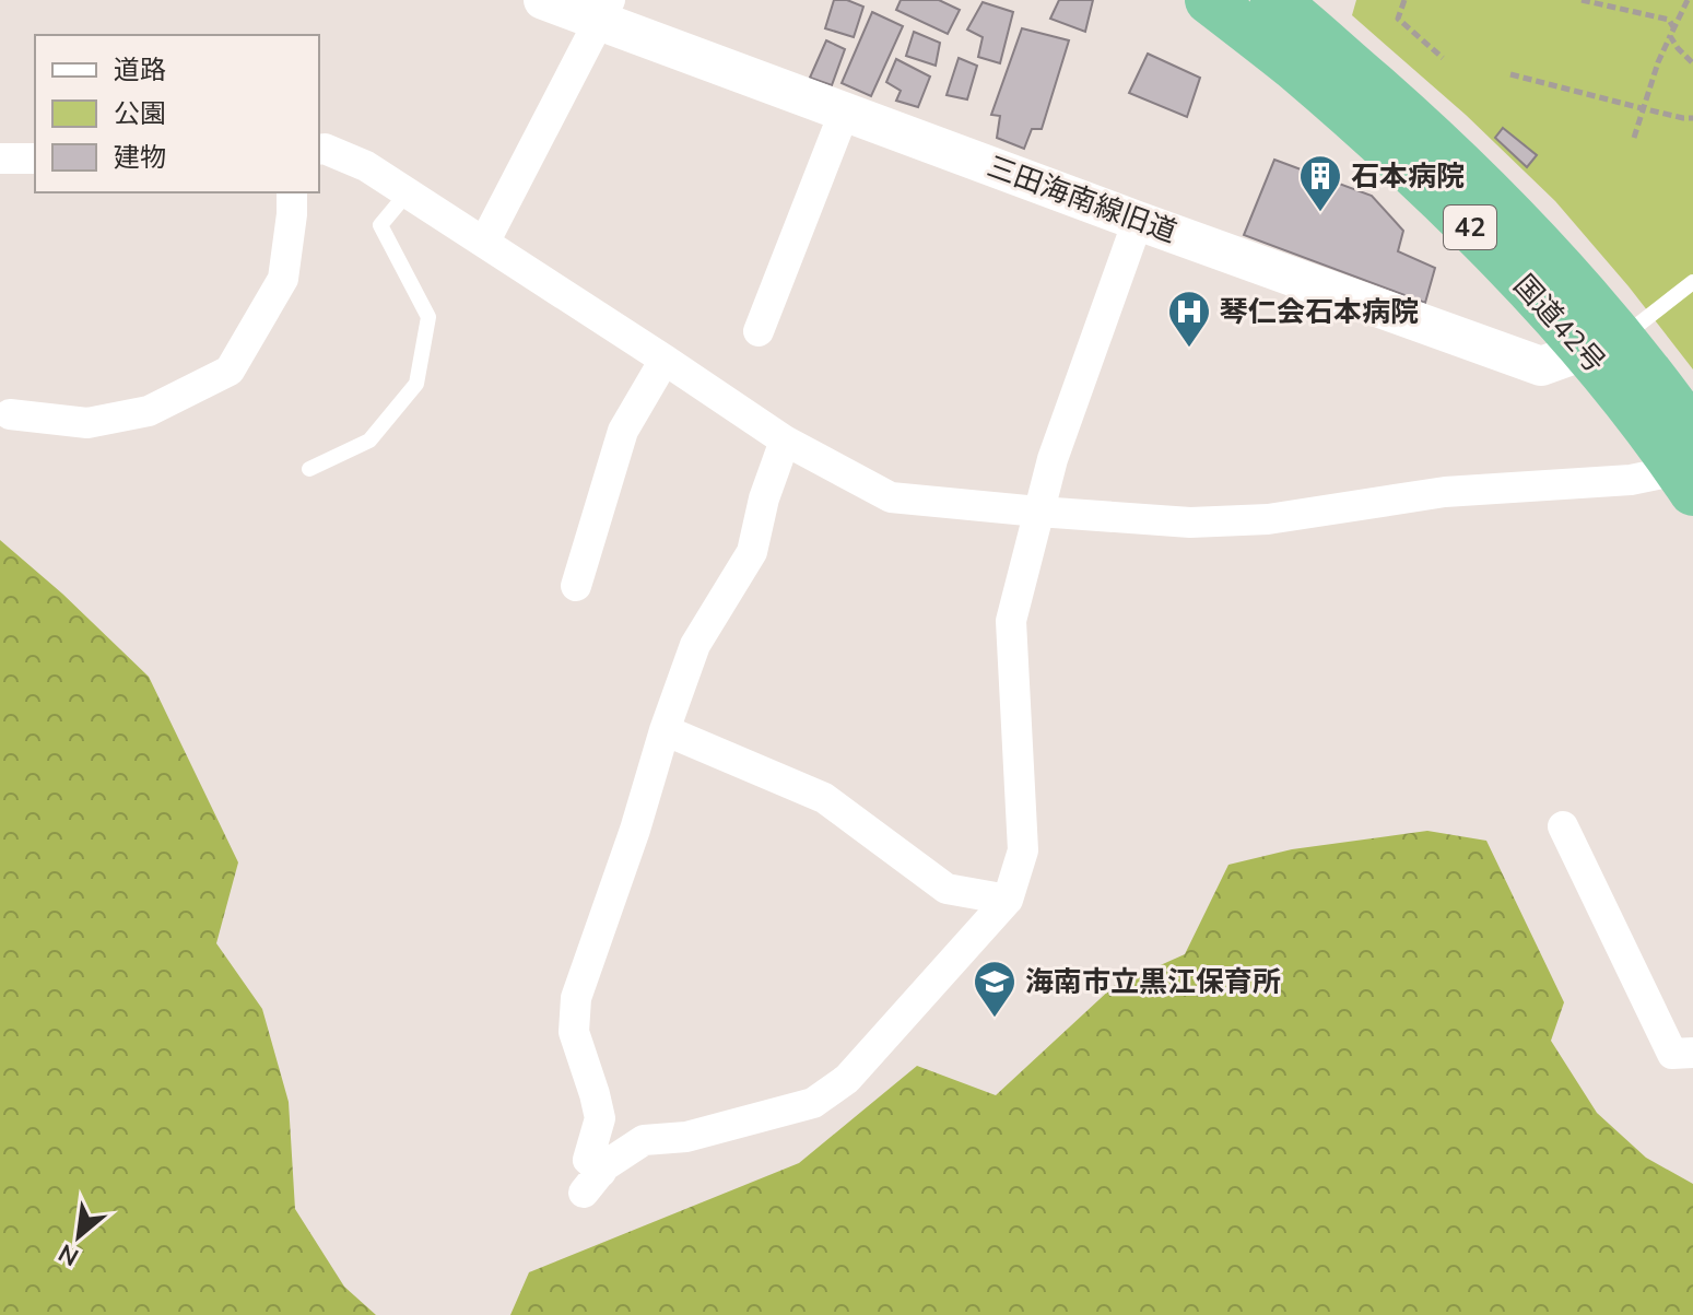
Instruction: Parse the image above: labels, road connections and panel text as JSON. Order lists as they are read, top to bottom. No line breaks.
{"streets":{"highway":["42","国道42号"],"street":["三田海南線旧道"]},"crossings":[["三田海南線旧道","国道42号"]],"places":{"building":["石本病院"],"hospital":["琴仁会石本病院"],"school or university":["海南市立黒江保育所"]},"legend":["道路","公園","建物"],"north":"bottom left"}
